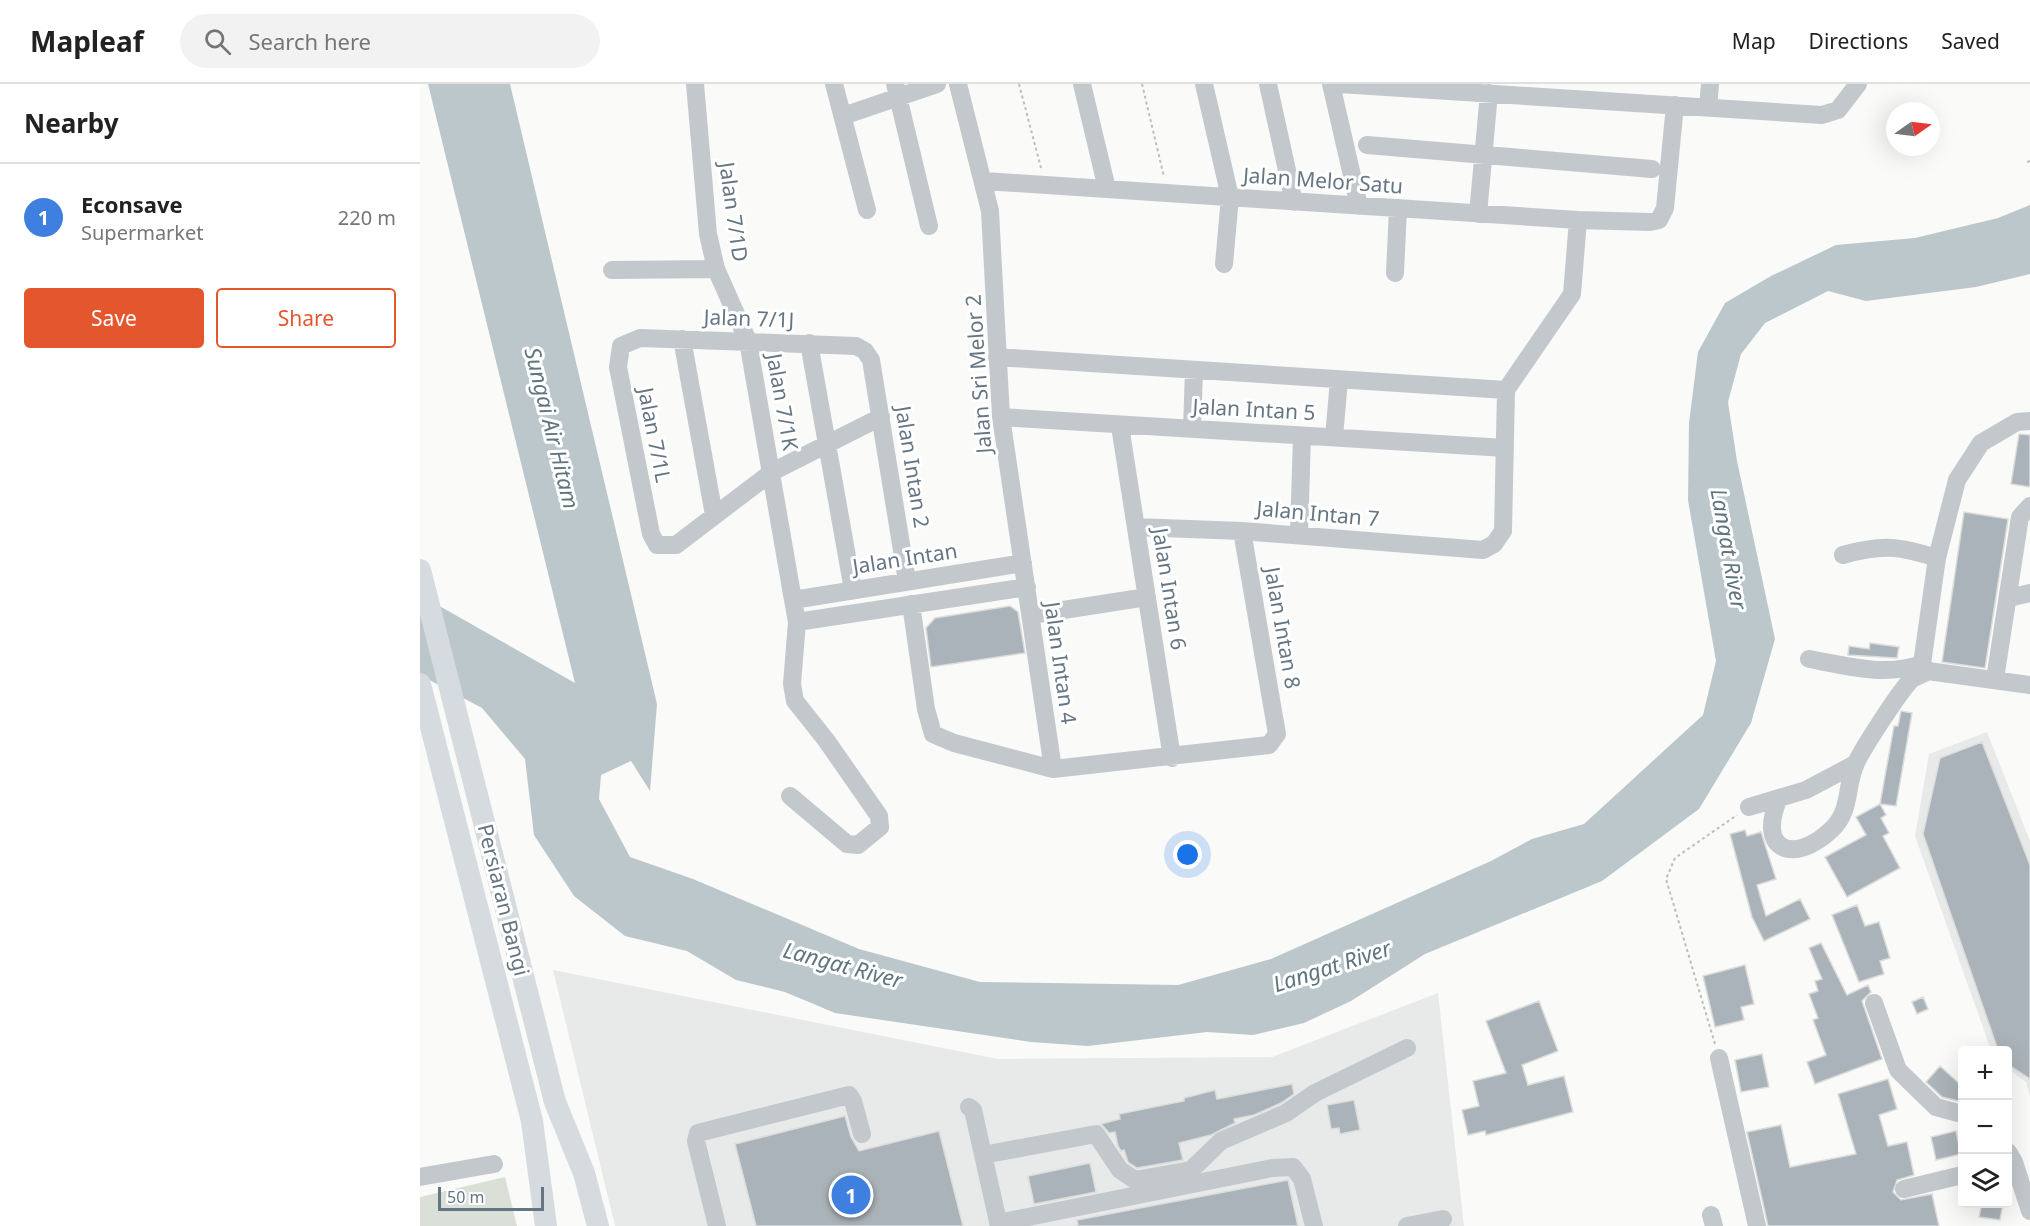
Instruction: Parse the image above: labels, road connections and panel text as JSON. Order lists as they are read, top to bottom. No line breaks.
{"streets":{"main road":["Persiaran Bangi"],"street":["Jalan Melor Satu","Jalan 7/1D","Jalan 7/1J","Jalan Sri Melor 2","Jalan 7/1K","Jalan Intan 5","Jalan 7/1L","Jalan Intan 2","Jalan Intan 7","Jalan Intan","Jalan Intan 6","Jalan Intan 8","Jalan Intan 4"]},"crossings":[["Jalan Melor Satu","Jalan Sri Melor 2"],["Jalan 7/1D","Jalan 7/1J"],["Jalan 7/1D","Jalan 7/1K"],["Jalan 7/1J","Jalan 7/1K"],["Jalan 7/1J","Jalan 7/1L"],["Jalan 7/1J","Jalan Intan 2"],["Jalan Sri Melor 2","Jalan Intan 5"],["Jalan Sri Melor 2","Jalan Intan"],["Jalan Sri Melor 2","Jalan Intan 4"],["Jalan 7/1K","Jalan Intan"],["Jalan Intan 5","Jalan Intan 7"],["Jalan Intan 5","Jalan Intan 6"],["Jalan Intan 2","Jalan Intan"],["Jalan Intan 7","Jalan Intan 6"],["Jalan Intan 7","Jalan Intan 8"],["Jalan Intan","Jalan Intan 4"],["Jalan Intan 6","Jalan Intan 8"]],"water":["Sungai Air Hitam","Langat River"],"scale_bar":"50 m","north":"right","page":{"header":"Mapleaf","search":"Search here","nav":["Map","Directions","Saved"],"heading":"Nearby","list":[{"mark":"1","name":"Econsave","note":"Supermarket","value":"220 m"}],"buttons":["Save","Share"],"map_buttons":["+","−"],"pins":"1","scale":"50 m"}}
